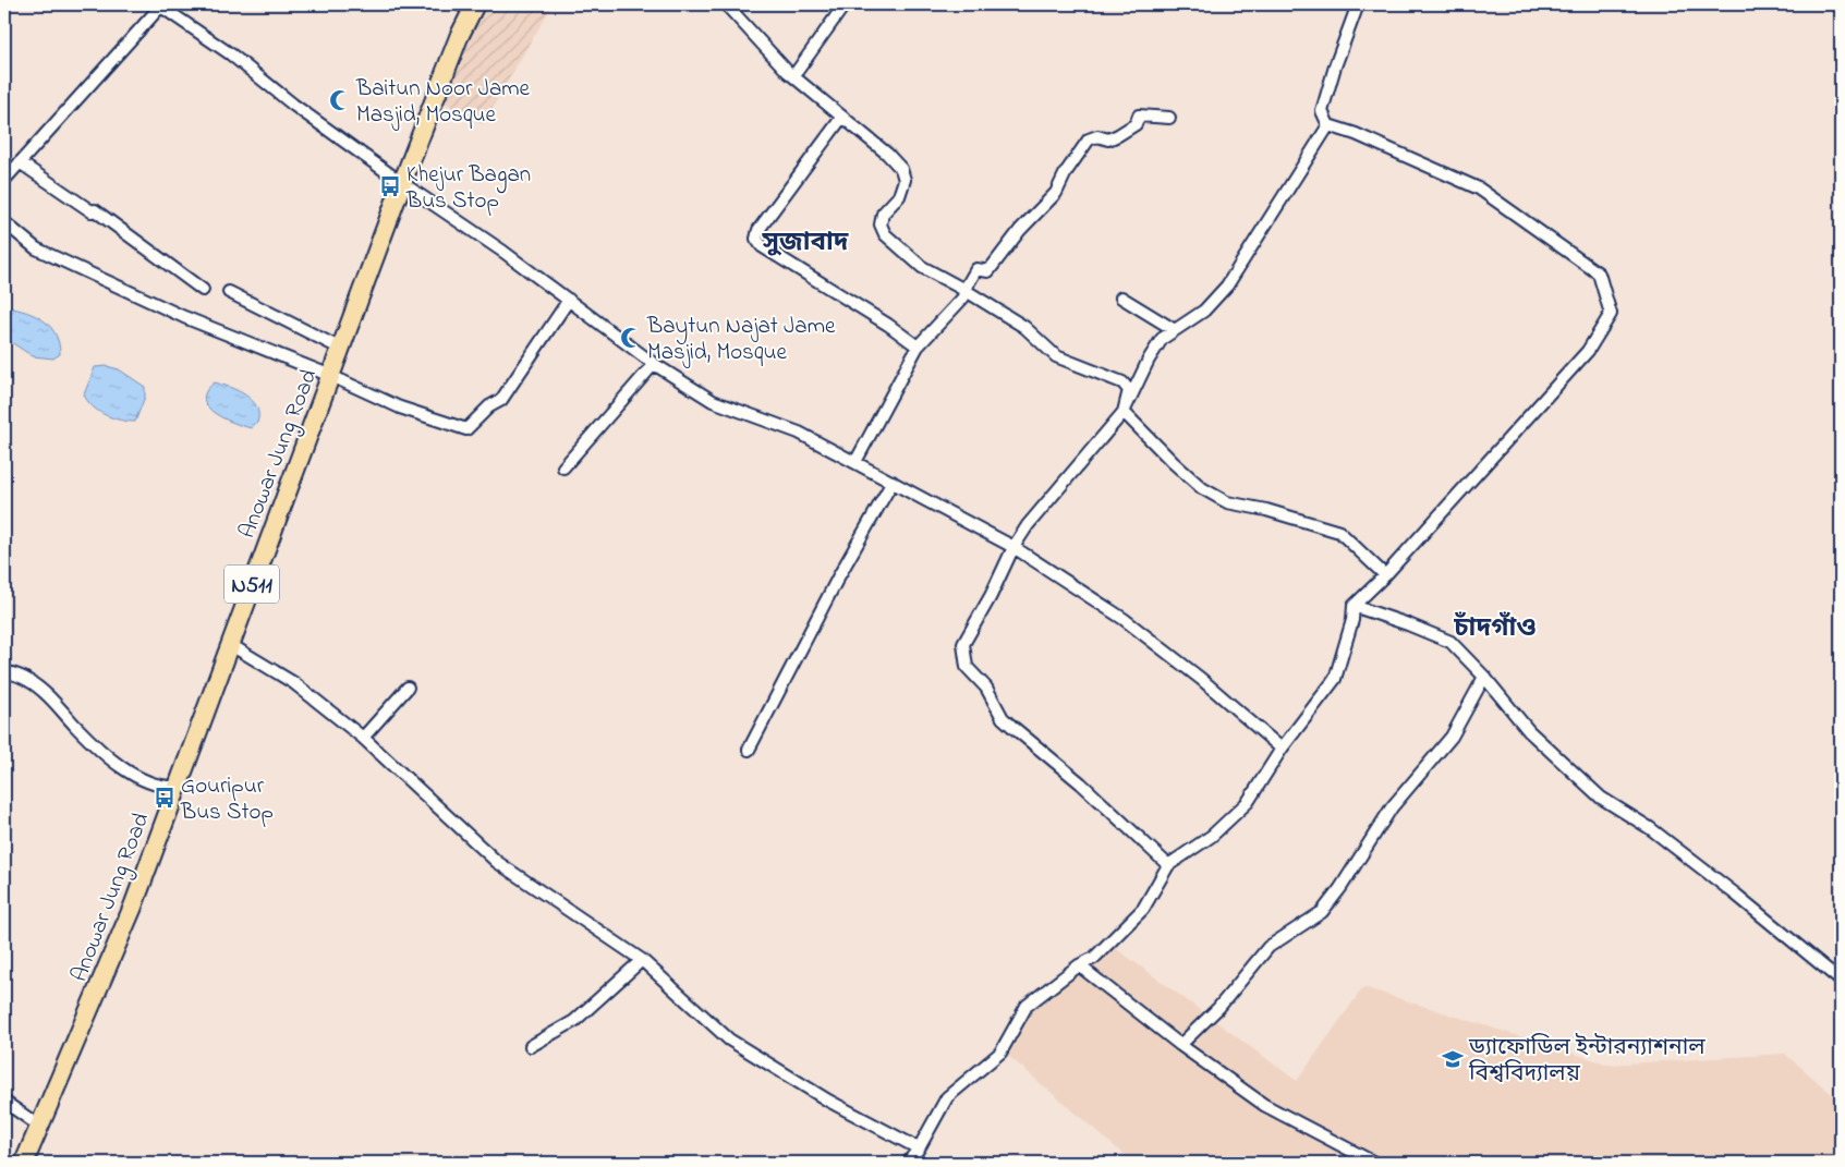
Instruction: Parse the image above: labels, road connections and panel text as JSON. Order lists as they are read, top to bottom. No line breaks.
{"streets":{"highway":["Anowar Jung Road","N511"]},"districts":["সুজাবাদ","চাঁদগাঁও"],"places":{"mosque":["Baitun Noor Jame Masjid, Mosque","Baytun Najat Jame Masjid, Mosque"],"bus stop":["Khejur Bagan Bus Stop","Gouripur Bus Stop"],"school or university":["ড্যাফোডিল ইন্টারন্যাশনাল বিশ্ববিদ্যালয়"]}}
